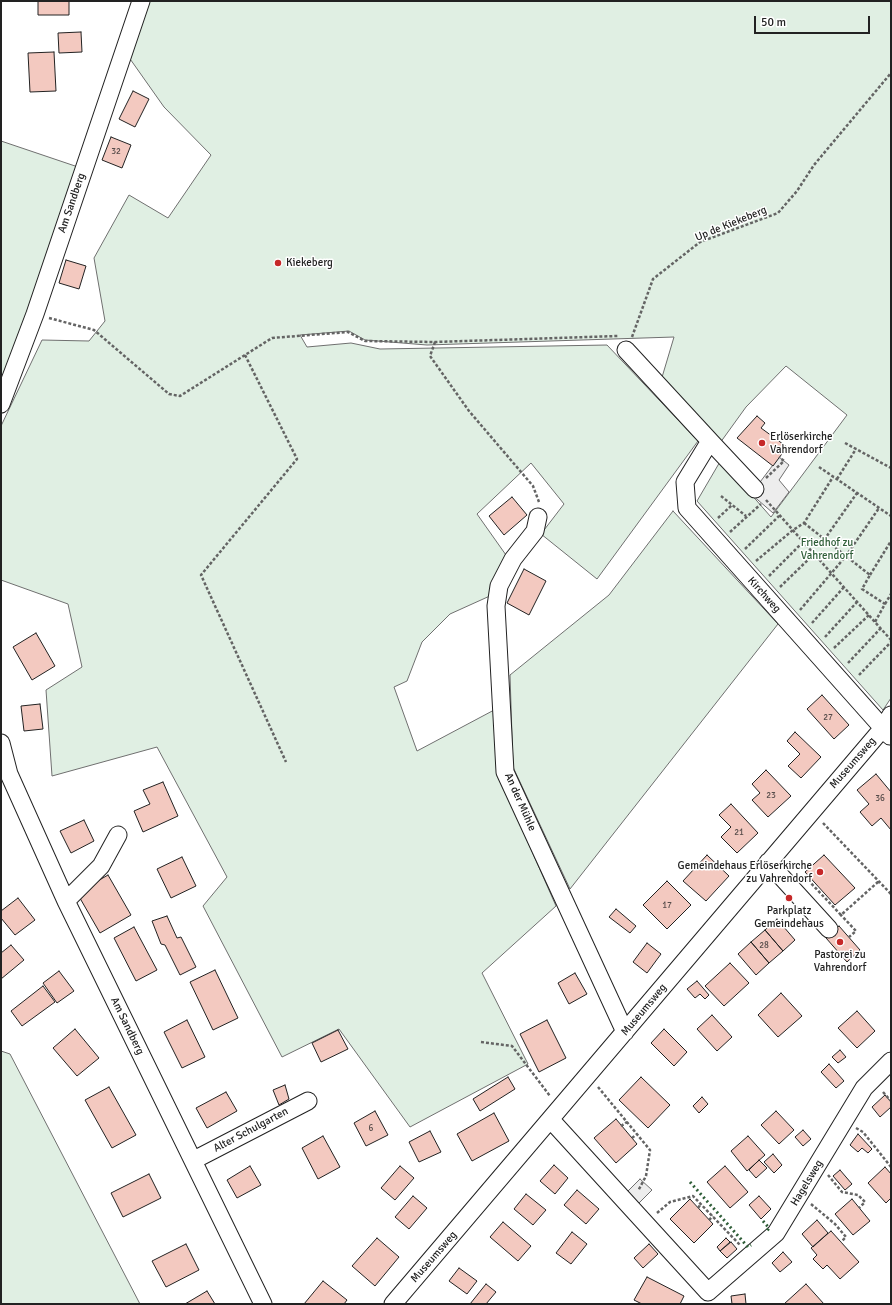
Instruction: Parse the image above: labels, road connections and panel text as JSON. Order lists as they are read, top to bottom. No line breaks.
{"streets":{"street":["Am Sandberg","Kirchweg","Museumsweg","An der Mühle","Alter Schulgarten","Hagelsweg"],"path":["Up de Kiekeberg"]},"crossings":[["Am Sandberg","Alter Schulgarten"],["Kirchweg","Museumsweg"],["Museumsweg","An der Mühle"],["Museumsweg","Hagelsweg"]],"parks":["Friedhof zu Vahrendorf"],"places":["Kiekeberg","Erlöserkirche Vahrendorf","Gemeindehaus Erlöserkirche zu Vahrendorf","Parkplatz Gemeindehaus","Pastorei zu Vahrendorf"],"house_numbers":["32","27","23","36","21","17","28","6"],"scale_bar":"50 m"}
